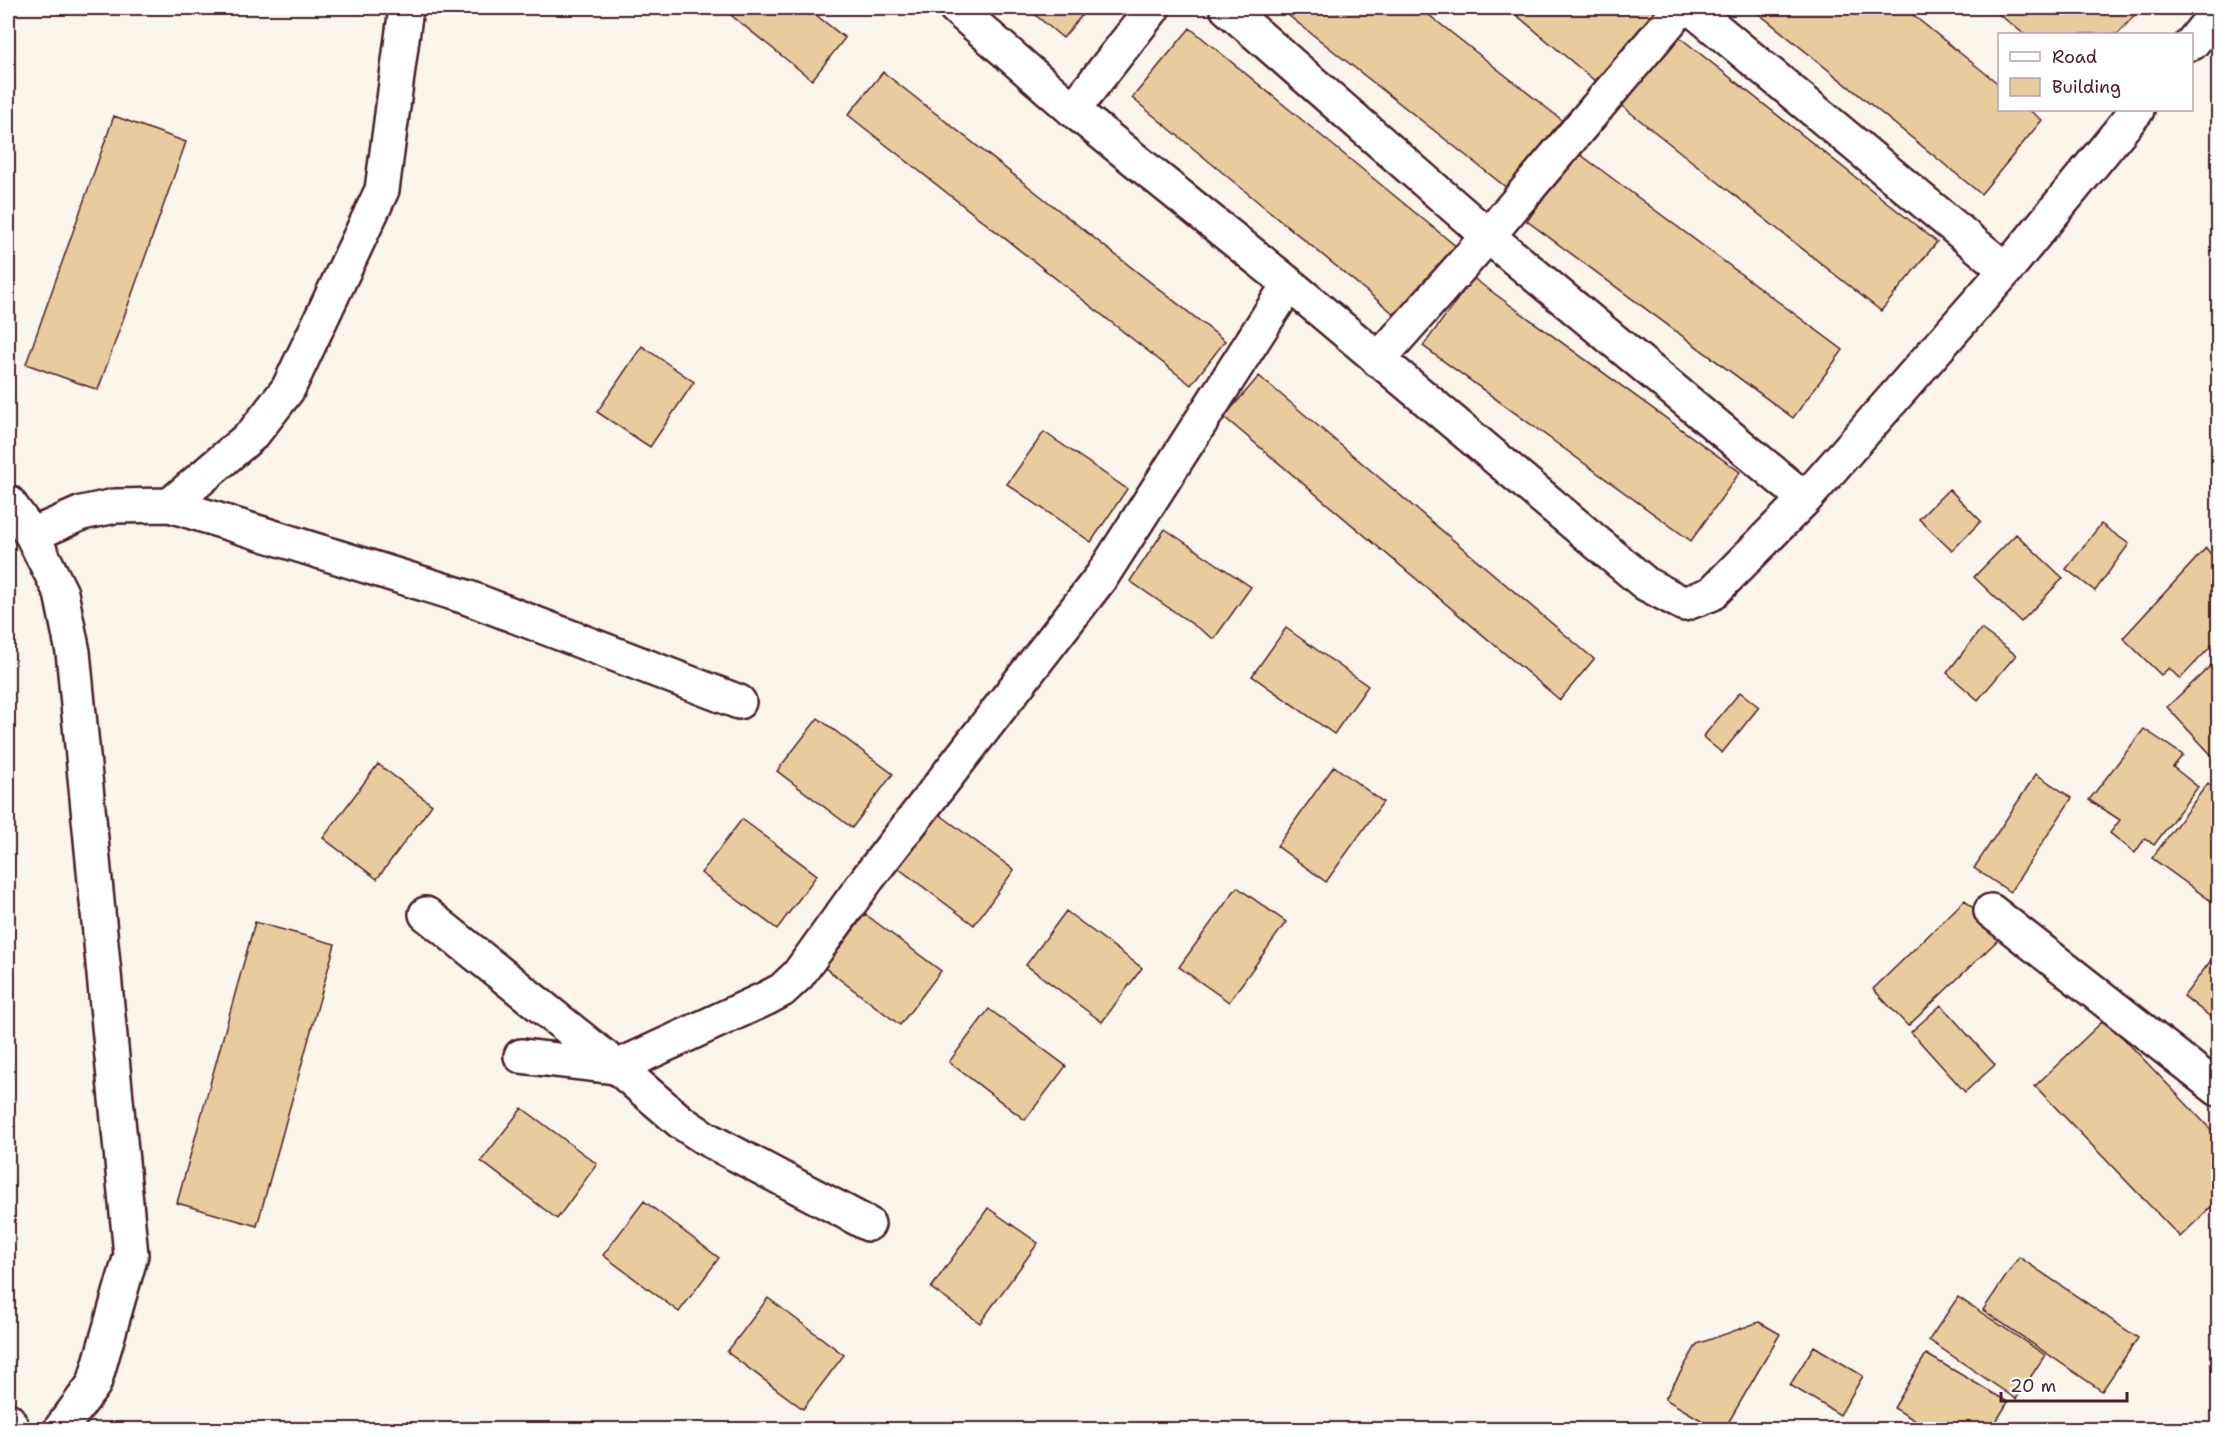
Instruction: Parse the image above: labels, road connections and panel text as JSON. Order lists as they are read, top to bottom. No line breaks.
{"legend":["Road","Building"],"scale_bar":"20 m"}
